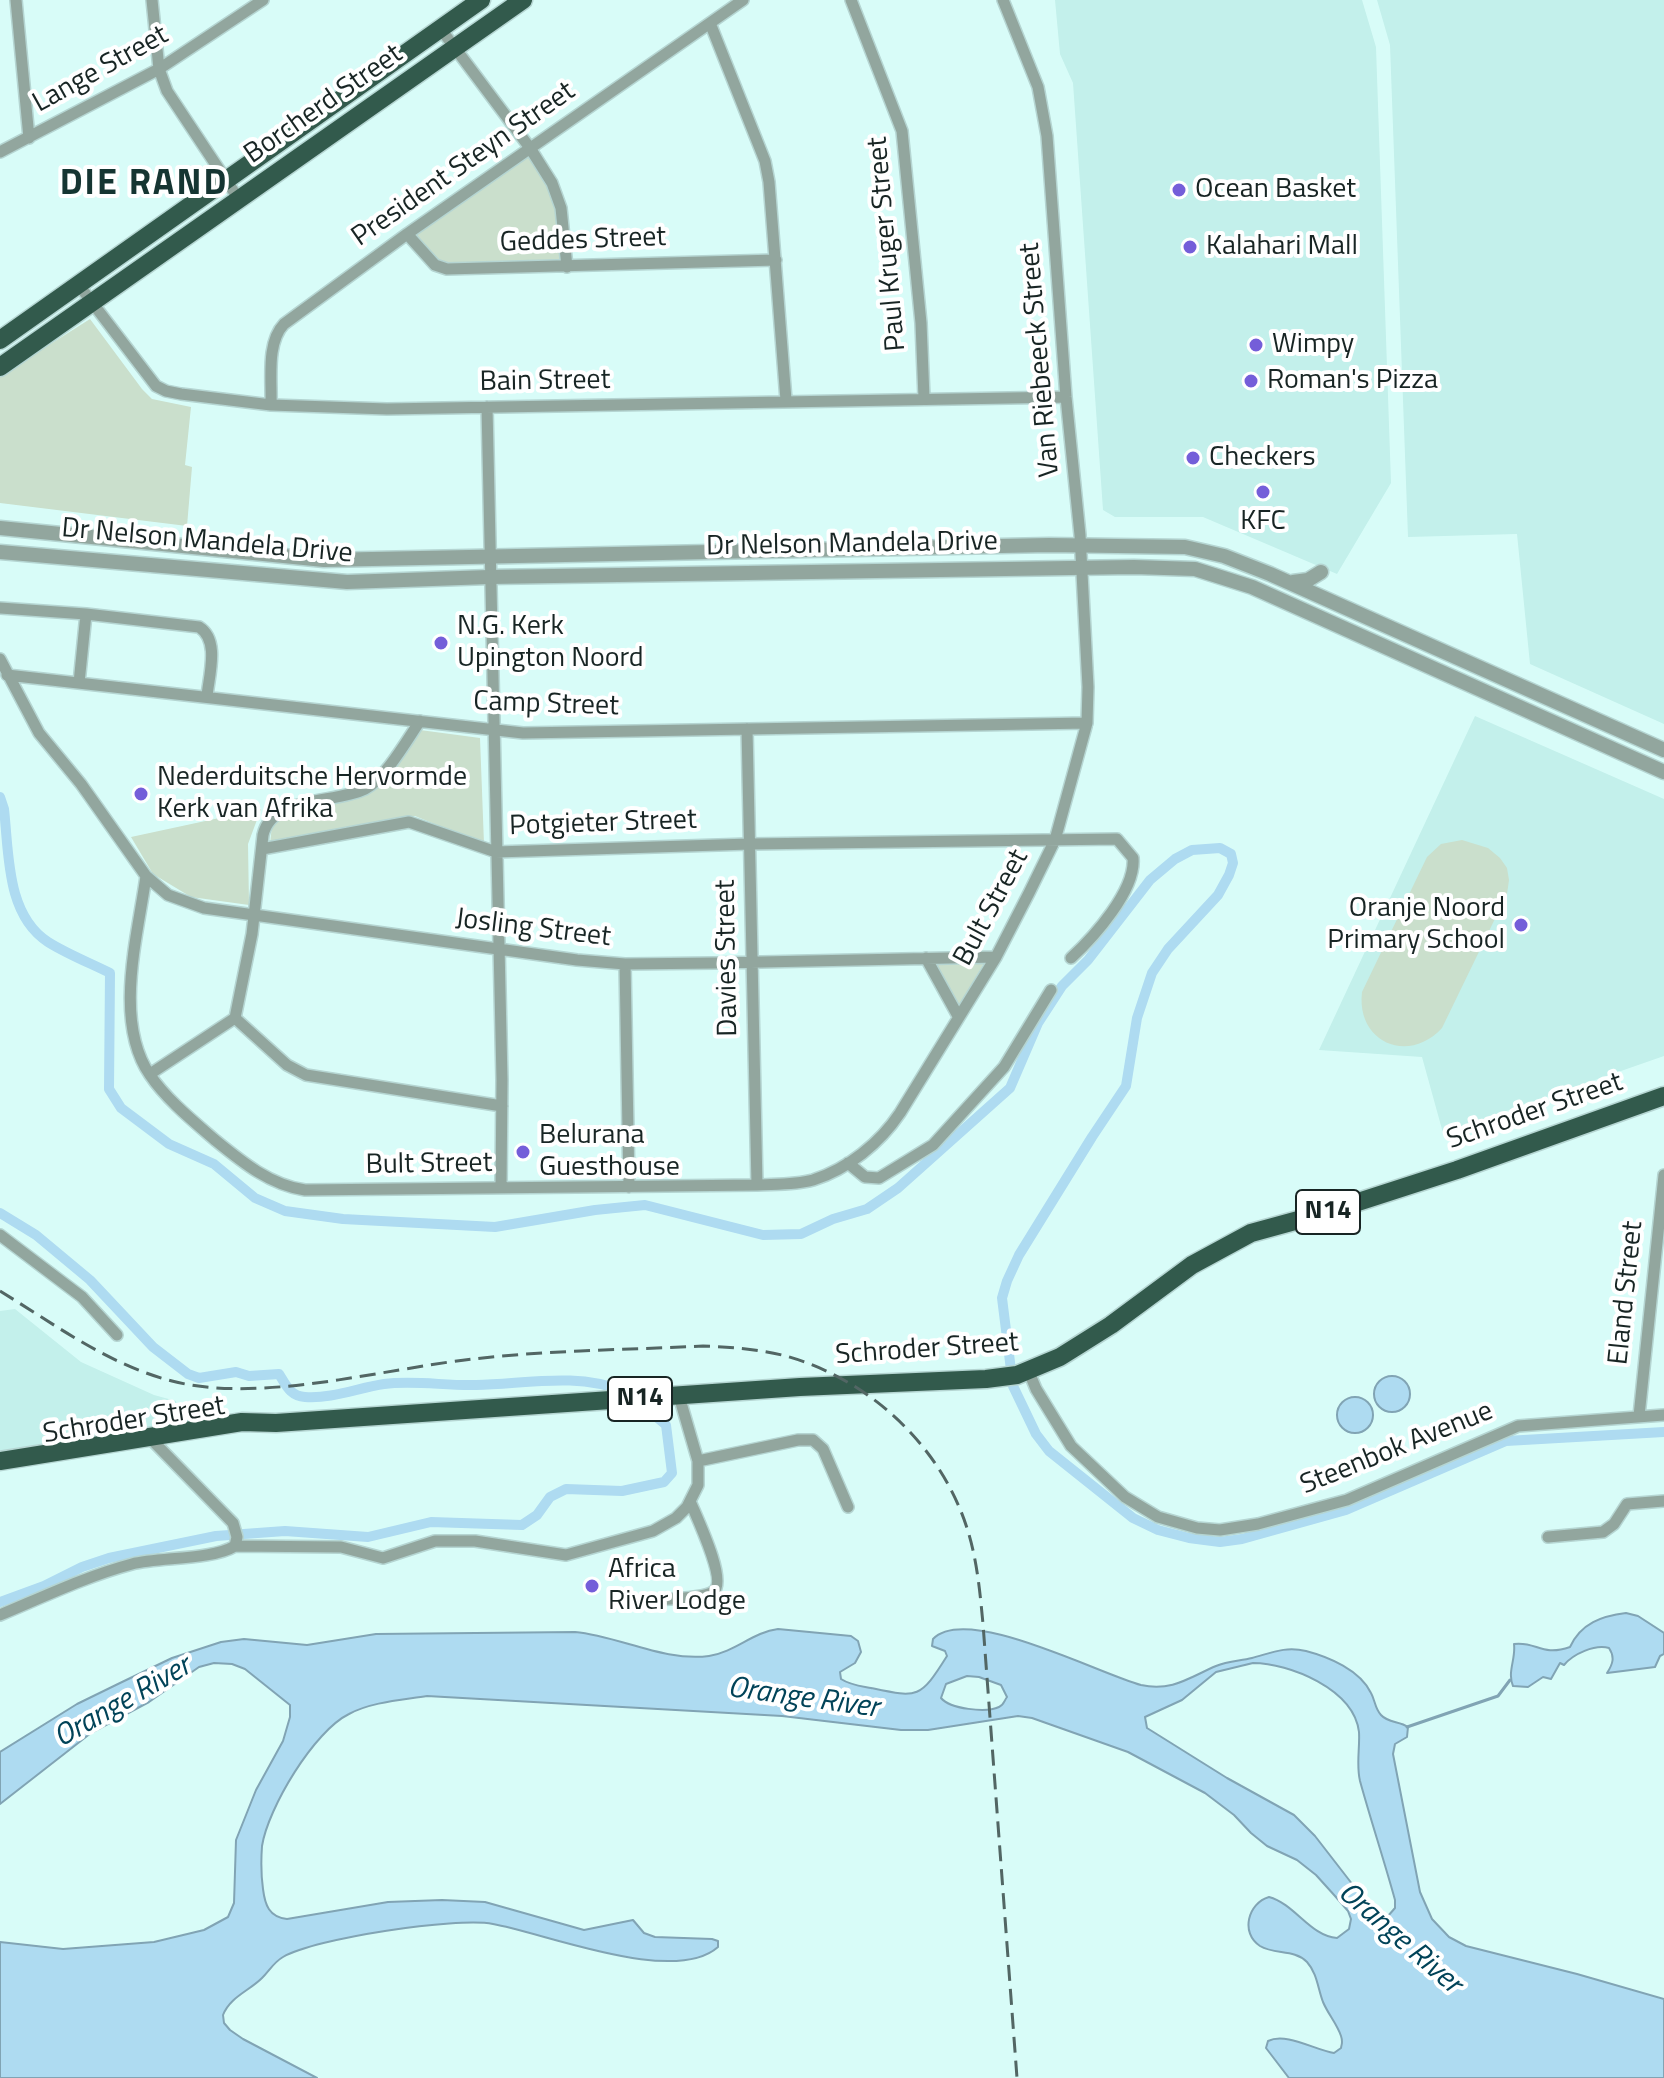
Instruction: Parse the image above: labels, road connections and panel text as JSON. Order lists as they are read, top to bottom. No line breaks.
{"streets":{"highway":["Borcherd Street","Schroder Street","N14"],"street":["Lange Street","President Steyn Street","Geddes Street","Paul Kruger Street","Van Riebeeck Street","Bain Street","Dr Nelson Mandela Drive","Camp Street","Potgieter Street","Bult Street","Josling Street","Davies Street","Eland Street","Steenbok Avenue"]},"crossings":[["Borcherd Street","Bain Street"],["President Steyn Street","Geddes Street"],["President Steyn Street","Bain Street"],["Paul Kruger Street","Bain Street"],["Van Riebeeck Street","Bain Street"],["Van Riebeeck Street","Dr Nelson Mandela Drive"],["Van Riebeeck Street","Camp Street"],["Van Riebeeck Street","Bult Street"],["Camp Street","Bult Street"],["Camp Street","Davies Street"],["Potgieter Street","Bult Street"],["Potgieter Street","Davies Street"],["Bult Street","Josling Street"],["Bult Street","Davies Street"],["Josling Street","Davies Street"],["Schroder Street","Steenbok Avenue"],["Eland Street","Steenbok Avenue"]],"districts":["DIE RAND"],"water":["Orange River"],"places":["Ocean Basket","Kalahari Mall","Wimpy","Roman's Pizza","Checkers","KFC","N.G. Kerk Upington Noord","Nederduitsche Hervormde Kerk van Afrika","Oranje Noord Primary School","Belurana Guesthouse","Africa River Lodge"]}
